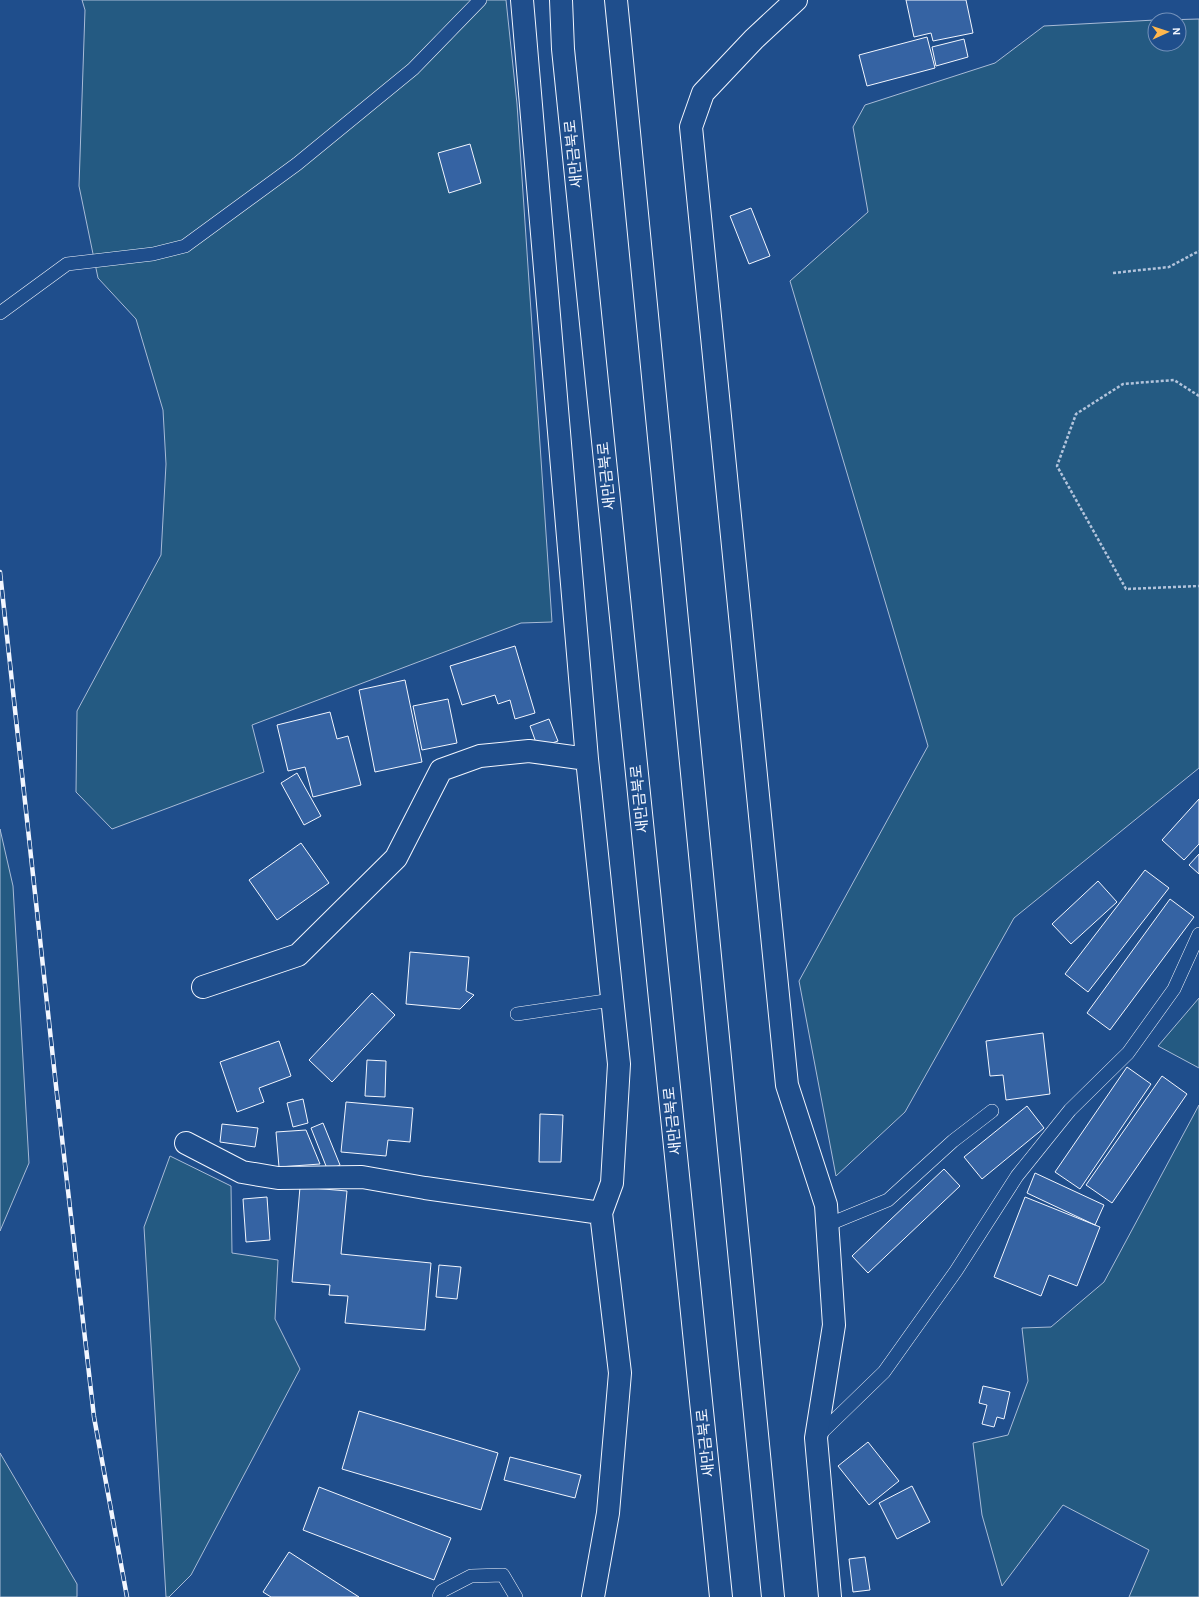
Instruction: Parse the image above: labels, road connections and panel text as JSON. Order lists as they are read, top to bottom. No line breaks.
{"streets":{"main road":["새만금북로"]},"north":"right"}
